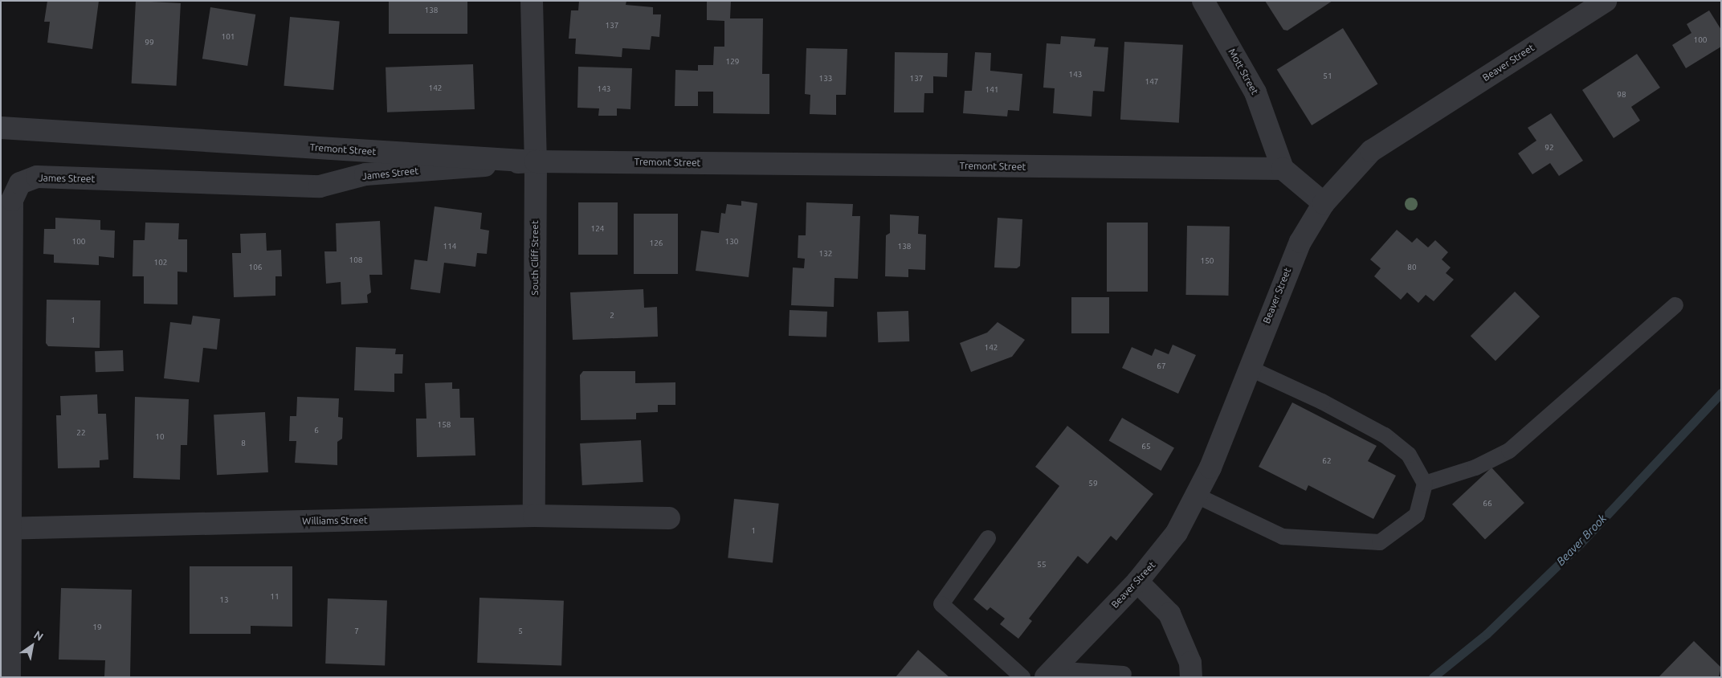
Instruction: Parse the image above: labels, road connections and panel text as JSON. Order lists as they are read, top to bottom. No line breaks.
{"streets":{"street":["Beaver Street","Mott Street","Tremont Street","James Street","South Cliff Street","Williams Street"]},"crossings":[["Mott Street","Tremont Street"],["Tremont Street","James Street"],["Tremont Street","South Cliff Street"],["James Street","South Cliff Street"],["James Street","Williams Street"],["South Cliff Street","Williams Street"]],"water":["Beaver Brook"],"house_numbers":["138","137","101","100","99","129","143","51","133","137","147","142","143","141","98","92","124","100","130","126","114","138","132","108","150","102","106","80","2","1","142","67","158","6","22","10","8","65","62","59","66","1","55","11","13","19","7","5"],"north":"top right"}
